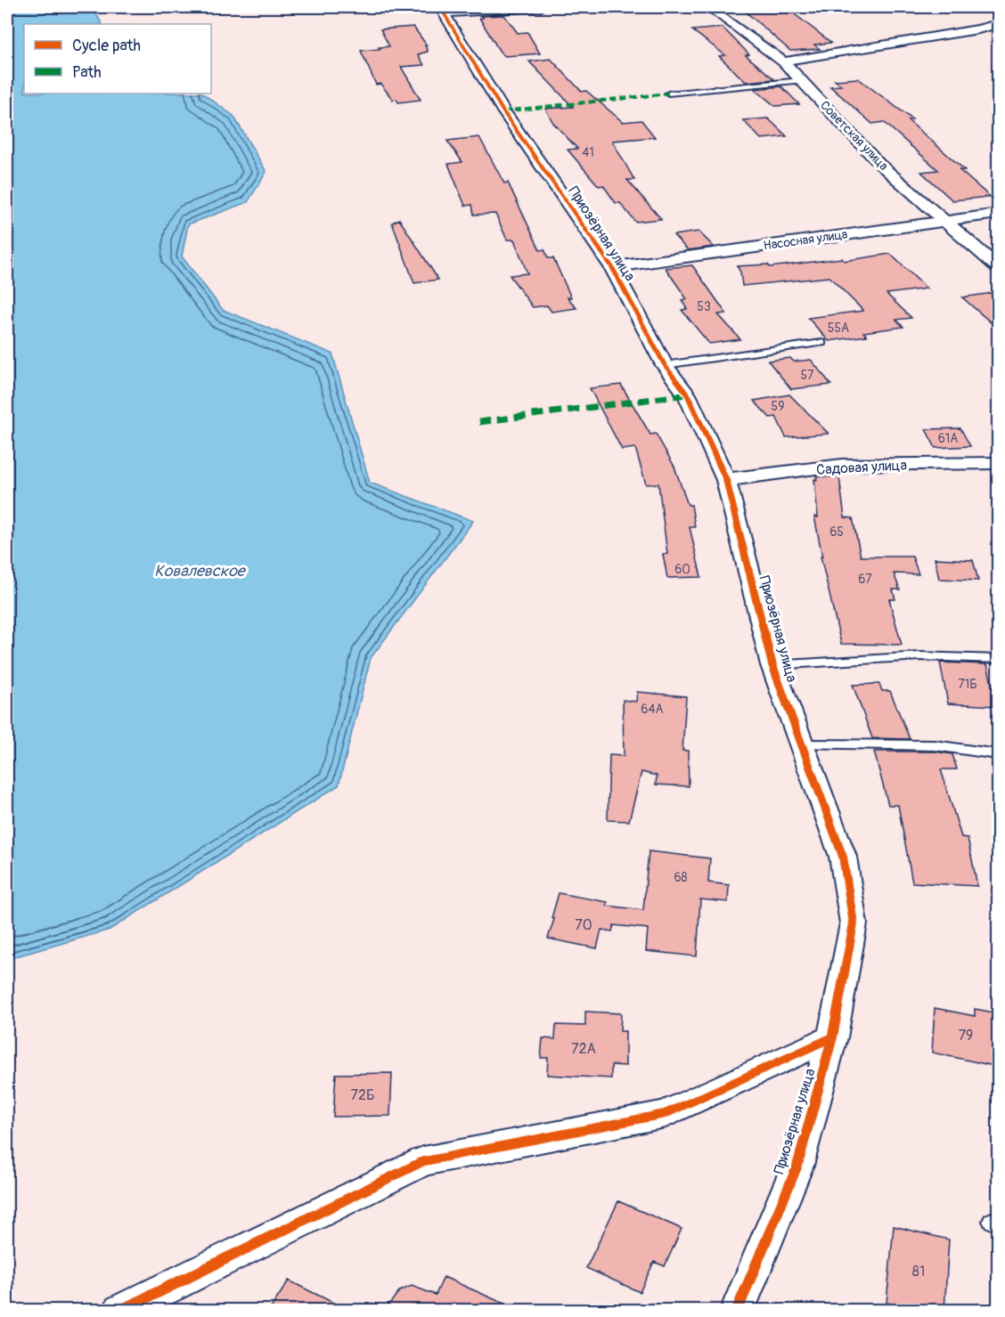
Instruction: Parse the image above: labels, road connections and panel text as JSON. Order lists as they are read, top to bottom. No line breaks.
{"streets":{"street":["Советская улица","Приозёрная улица","Насосная улица","Садовая улица"]},"crossings":[["Советская улица","Насосная улица"],["Приозёрная улица","Насосная улица"],["Приозёрная улица","Садовая улица"]],"water":["Ковалевское"],"house_numbers":["41","53","55А","57","59","61А","65","60","67","71Б","64А","68","70","79","72А","72Б","81"],"legend":["Cycle path","Path"]}
